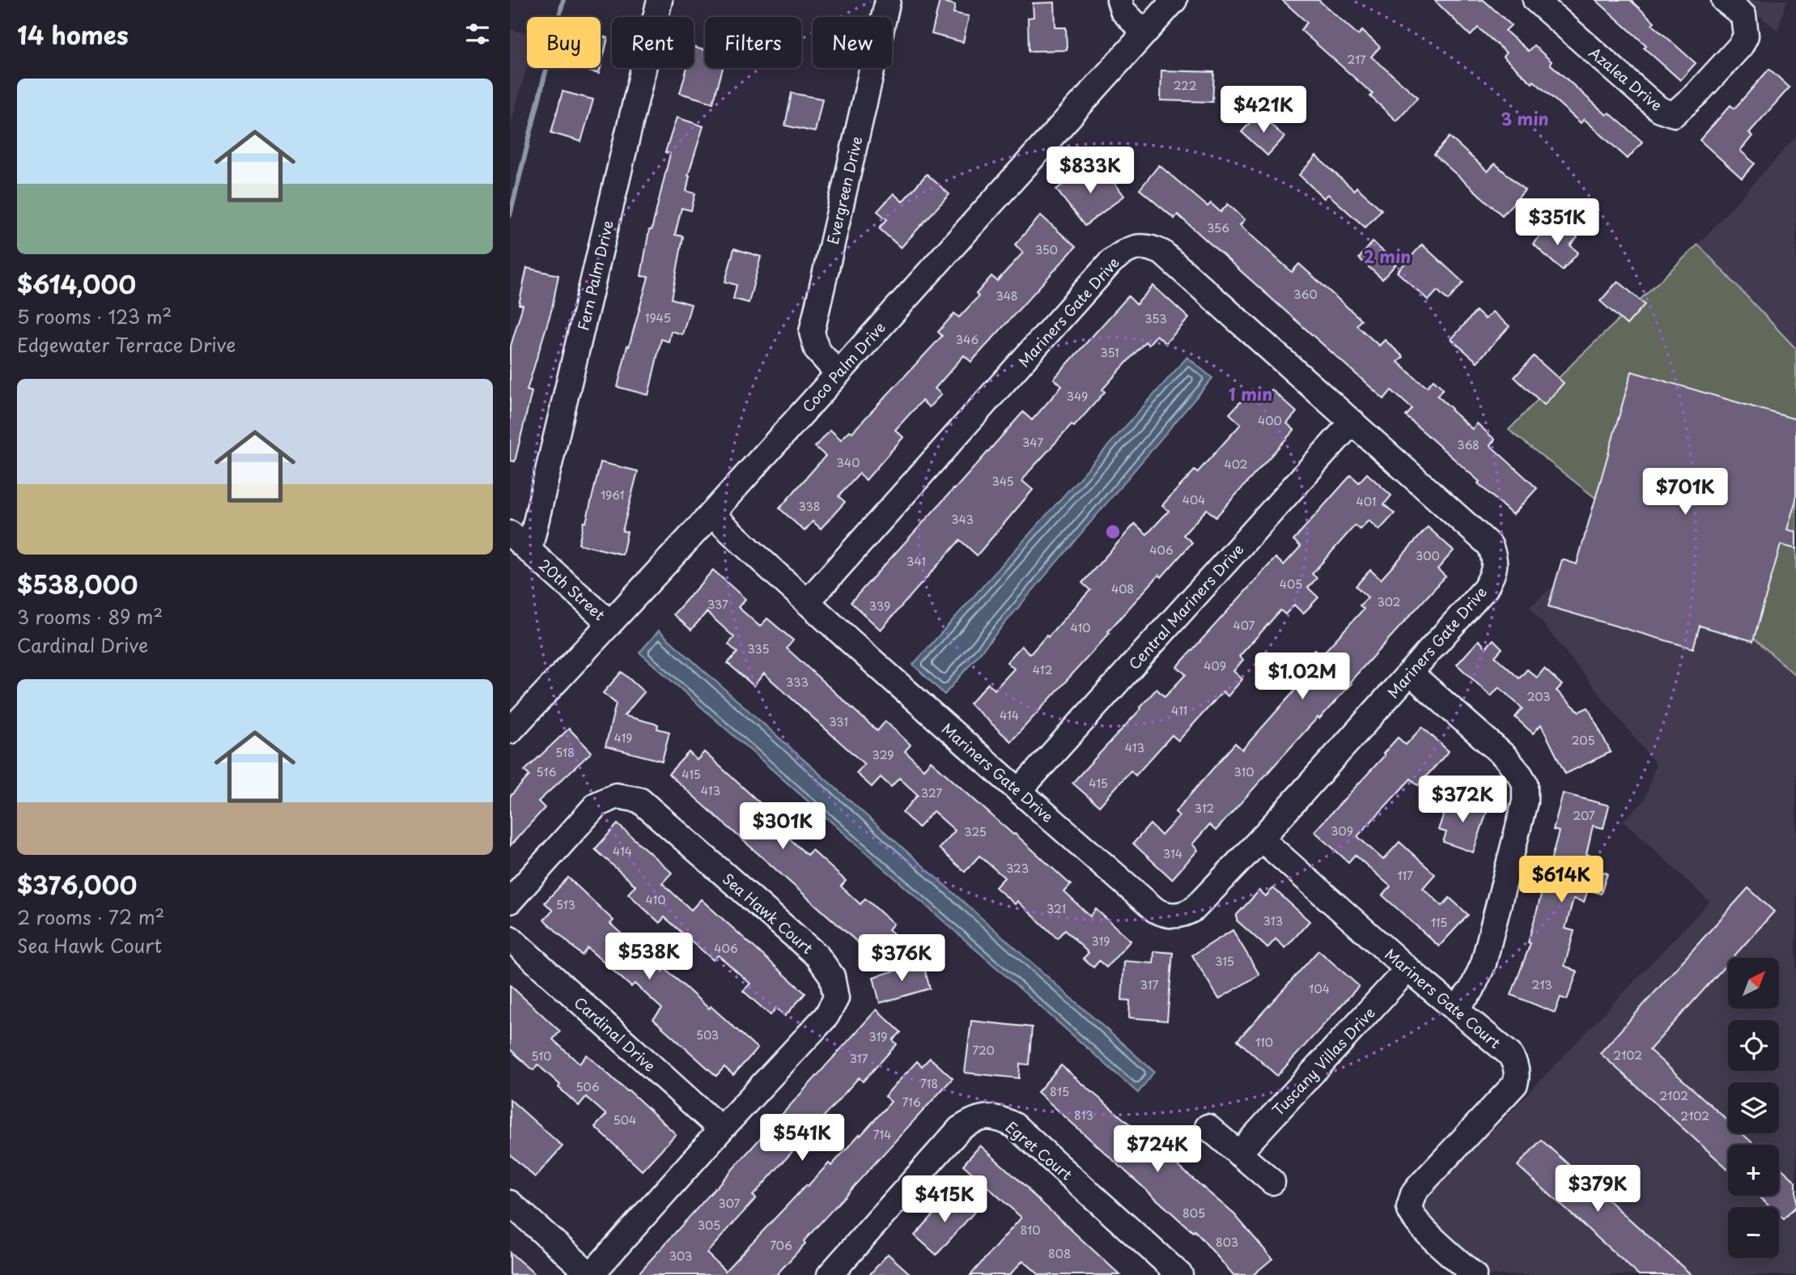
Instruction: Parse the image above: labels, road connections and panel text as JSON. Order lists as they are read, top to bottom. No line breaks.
{"streets":{"street":["Azalea Drive","Evergreen Drive","Fern Palm Drive","Mariners Gate Drive","Coco Palm Drive","20th Street","Central Mariners Drive","Sea Hawk Court","Mariners Gate Court","Cardinal Drive","Tuscany Villas Drive","Egret Court"]},"crossings":[["Evergreen Drive","Coco Palm Drive"],["Fern Palm Drive","20th Street"],["Mariners Gate Drive","Coco Palm Drive"],["Mariners Gate Drive","Central Mariners Drive"],["Mariners Gate Drive","Mariners Gate Court"],["Coco Palm Drive","20th Street"],["Sea Hawk Court","Cardinal Drive"],["Mariners Gate Court","Tuscany Villas Drive"]],"house_numbers":["217","222","356","350","360","348","1945","353","346","351","349","400","347","368","340","402","345","1961","404","401","338","343","406","300","341","405","408","302","337","339","407","410","335","409","412","333","203","411","414","331","419","205","413","518","329","516","310","415","415","413","327","312","207","309","325","414","314","323","117","410","513","321","313","115","319","406","315","317","213","104","503","319","110","720","2102","510","317","718","506","815","2102","716","813","2102","504","714","307","805","305","810","803","706","808","303"],"north":"top right","page":{"heading":"14 homes","chip":["Buy","Rent","Filters","New"],"list":[{"name":"$614,000","note":"5 rooms · 123 m² · Edgewater Terrace Drive"},{"name":"$538,000","note":"3 rooms · 89 m² · Cardinal Drive"},{"name":"$376,000","note":"2 rooms · 72 m² · Sea Hawk Court"}],"price":["$421K","$833K","$351K","$701K","$1.02M","$372K","$301K","$614K","$538K","$376K","$541K","$724K","$379K","$415K"],"map_buttons":["+","−"]},"rings":["3 min","2 min","1 min"]}
